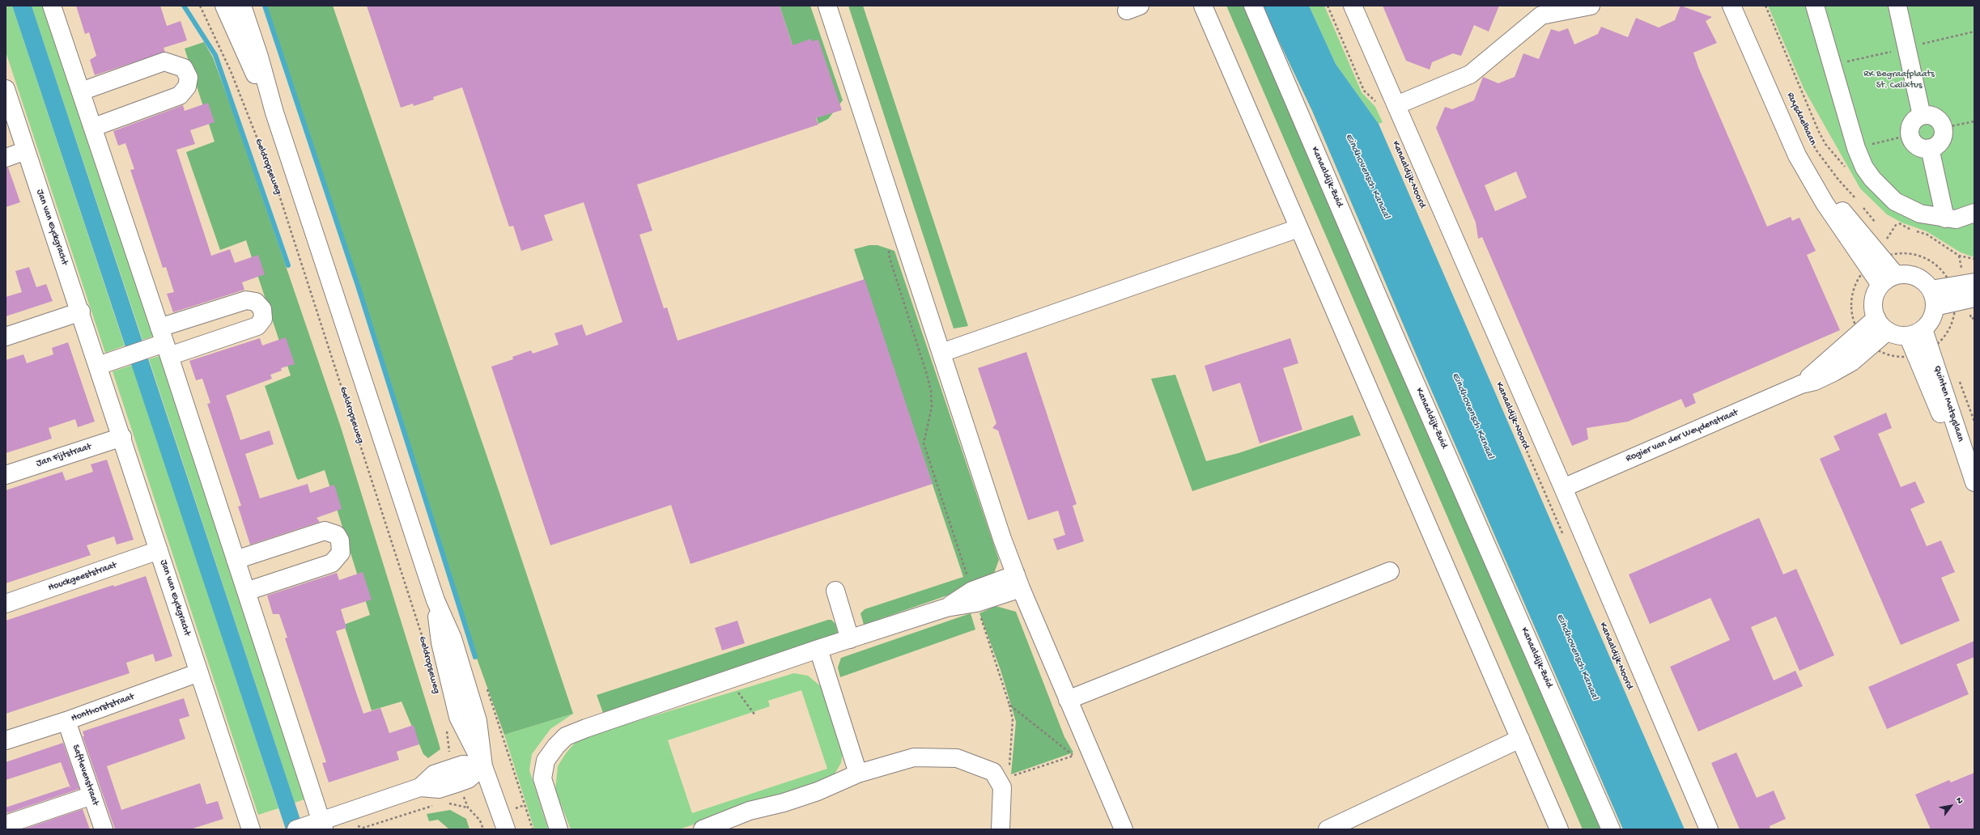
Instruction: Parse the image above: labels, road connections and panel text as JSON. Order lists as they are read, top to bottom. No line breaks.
{"streets":{"street":["Ruysdaelbaan","Geldropseweg","Kanaaldijk-Noord","Kanaaldijk-Zuid","Jan van Eyckgracht","Quinten Matsyslaan","Rogier van der Weydenstraat","Jan Fijtstraat","Houckgeeststraat","Honthorststraat","Saftlevenstraat"]},"crossings":[["Ruysdaelbaan","Quinten Matsyslaan"],["Ruysdaelbaan","Rogier van der Weydenstraat"],["Kanaaldijk-Noord","Rogier van der Weydenstraat"],["Jan van Eyckgracht","Jan Fijtstraat"],["Jan van Eyckgracht","Houckgeeststraat"],["Jan van Eyckgracht","Honthorststraat"],["Quinten Matsyslaan","Rogier van der Weydenstraat"],["Honthorststraat","Saftlevenstraat"]],"water":["Eindhovensch Kanaal"],"parks":["RK Begraafplaats St. Calixtus"],"north":"top right"}
